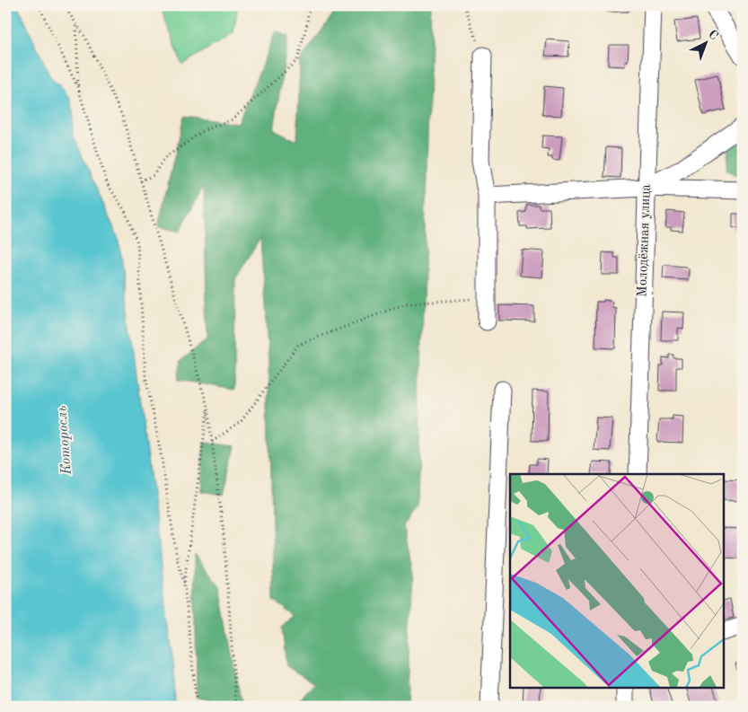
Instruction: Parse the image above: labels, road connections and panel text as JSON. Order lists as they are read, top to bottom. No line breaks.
{"streets":{"street":["Молодёжная улица"]},"water":["Которосль"],"north":"top right"}
